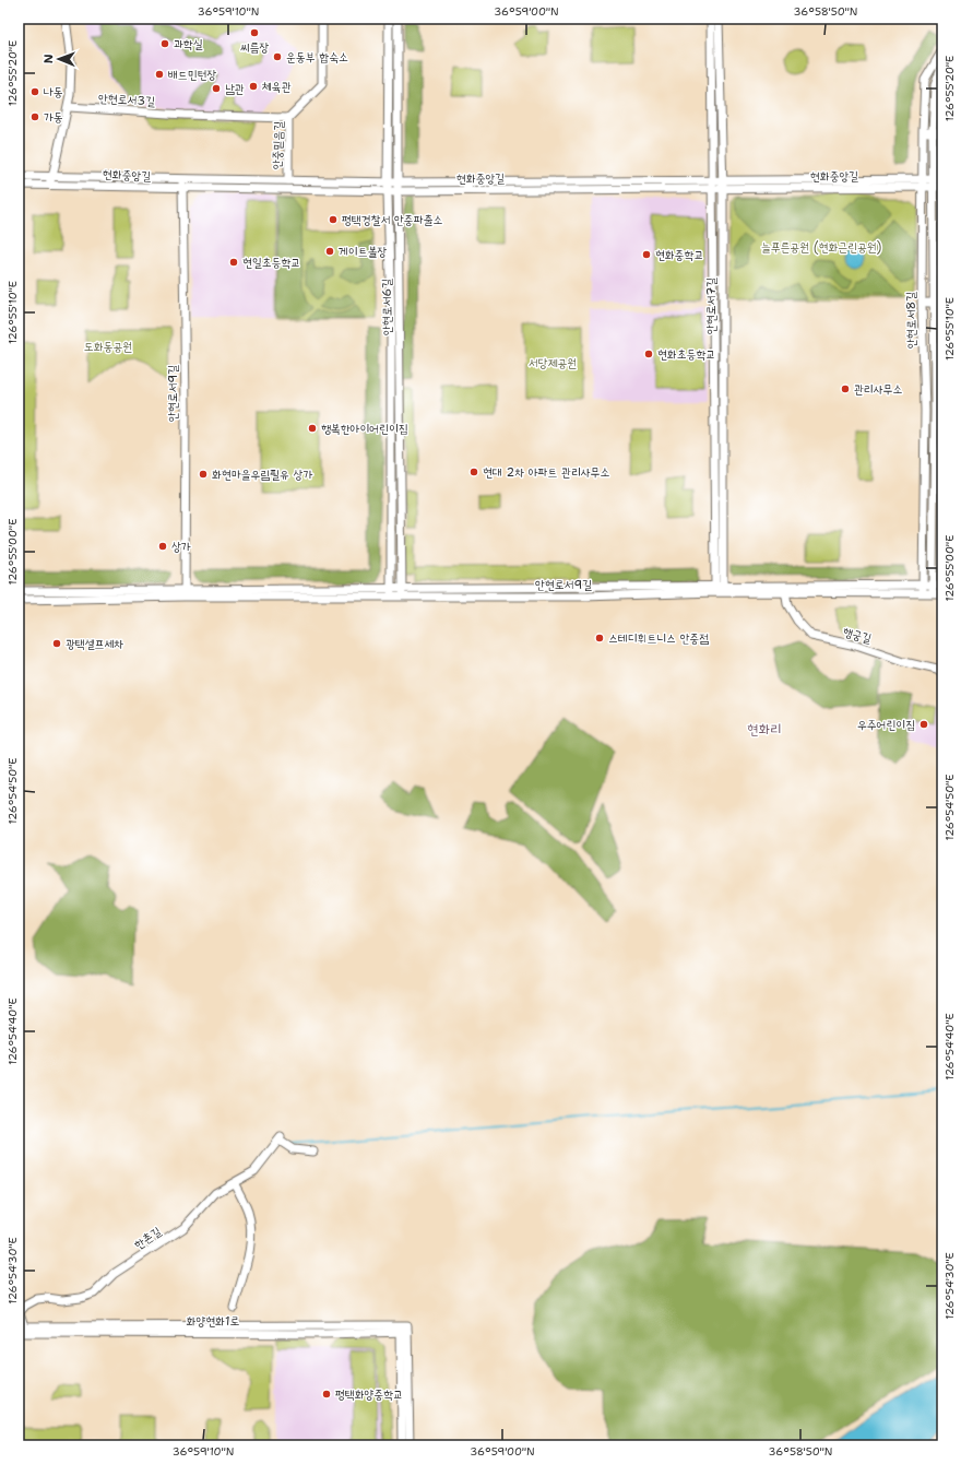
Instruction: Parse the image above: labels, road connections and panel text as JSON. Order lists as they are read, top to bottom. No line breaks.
{"streets":{"street":["안현로서3길","안중믿음길","현화중앙길","안현로서7길","안현로서6길","안현로서8길","안현로서9길","행궁길","한촌길","화양현화1로"]},"crossings":[["안현로서3길","안중믿음길"],["현화중앙길","안현로서7길"],["현화중앙길","안현로서6길"],["현화중앙길","안현로서8길"],["현화중앙길","안현로서9길"],["안현로서7길","안현로서9길"],["안현로서6길","안현로서9길"],["안현로서8길","안현로서9길"],["안현로서9길","행궁길"],["한촌길","화양현화1로"]],"districts":["현화리"],"parks":["늘푸른공원 (현화근린공원)","도화동공원","서당제공원"],"places":["씨름장","과학실","운동부 합숙소","배드민턴장","체육관","남관","나동","가동","평택경찰서 안중파출소","게이트볼장","현화중학교","현일초등학교","현화초등학교","관리사무소","행복한아이어린이집","현대 2차 아파트 관리사무소","화현마을우림필유 상가","상가","스테디휘트니스 안중점","광택셀프세차","우주어린이집","평택화양중학교"],"north":"left","coordinates":["36°59'10\"N","36°59'00\"N","36°58'50\"N","126°55'20\"E","126°55'10\"E","126°55'00\"E","126°54'50\"E","126°54'40\"E","126°54'30\"E"]}
